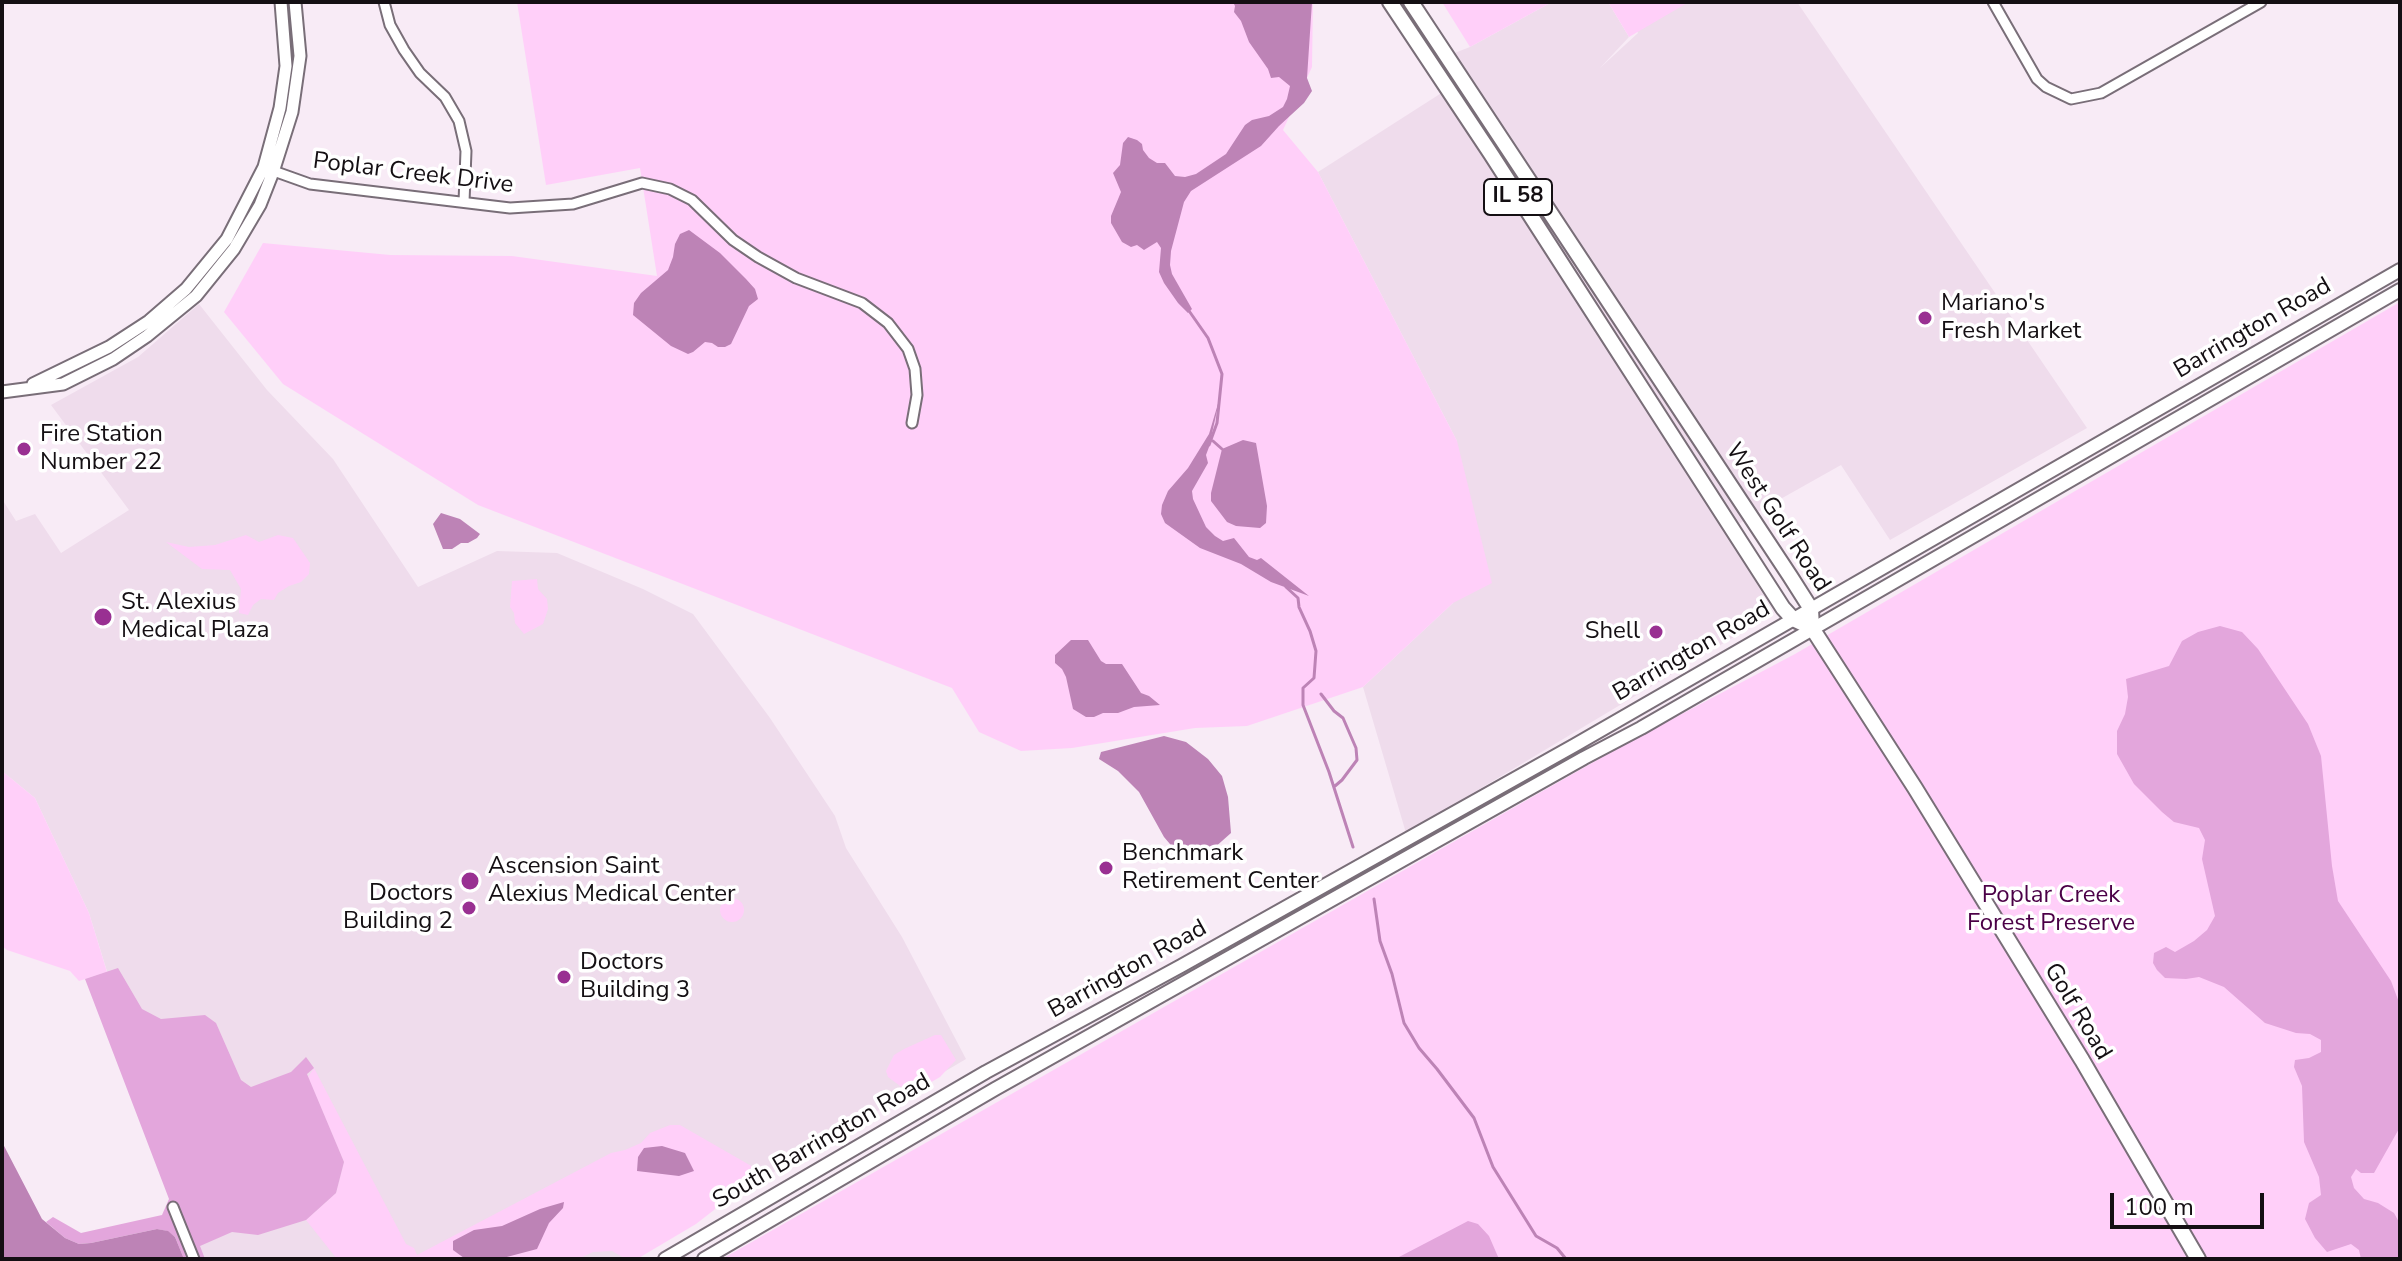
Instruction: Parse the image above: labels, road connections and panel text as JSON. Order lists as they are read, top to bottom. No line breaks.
{"streets":{"main road":["IL 58","Barrington Road","West Golf Road","Golf Road","South Barrington Road"],"street":["Poplar Creek Drive"]},"crossings":[["Barrington Road","West Golf Road"],["Barrington Road","Golf Road"],["Barrington Road","South Barrington Road"],["West Golf Road","Golf Road"]],"parks":["Poplar Creek Forest Preserve"],"places":["Mariano's Fresh Market","Fire Station Number 22","St. Alexius Medical Plaza","Shell","Benchmark Retirement Center","Ascension Saint Alexius Medical Center","Doctors Building 2","Doctors Building 3"],"scale_bar":"100 m"}
